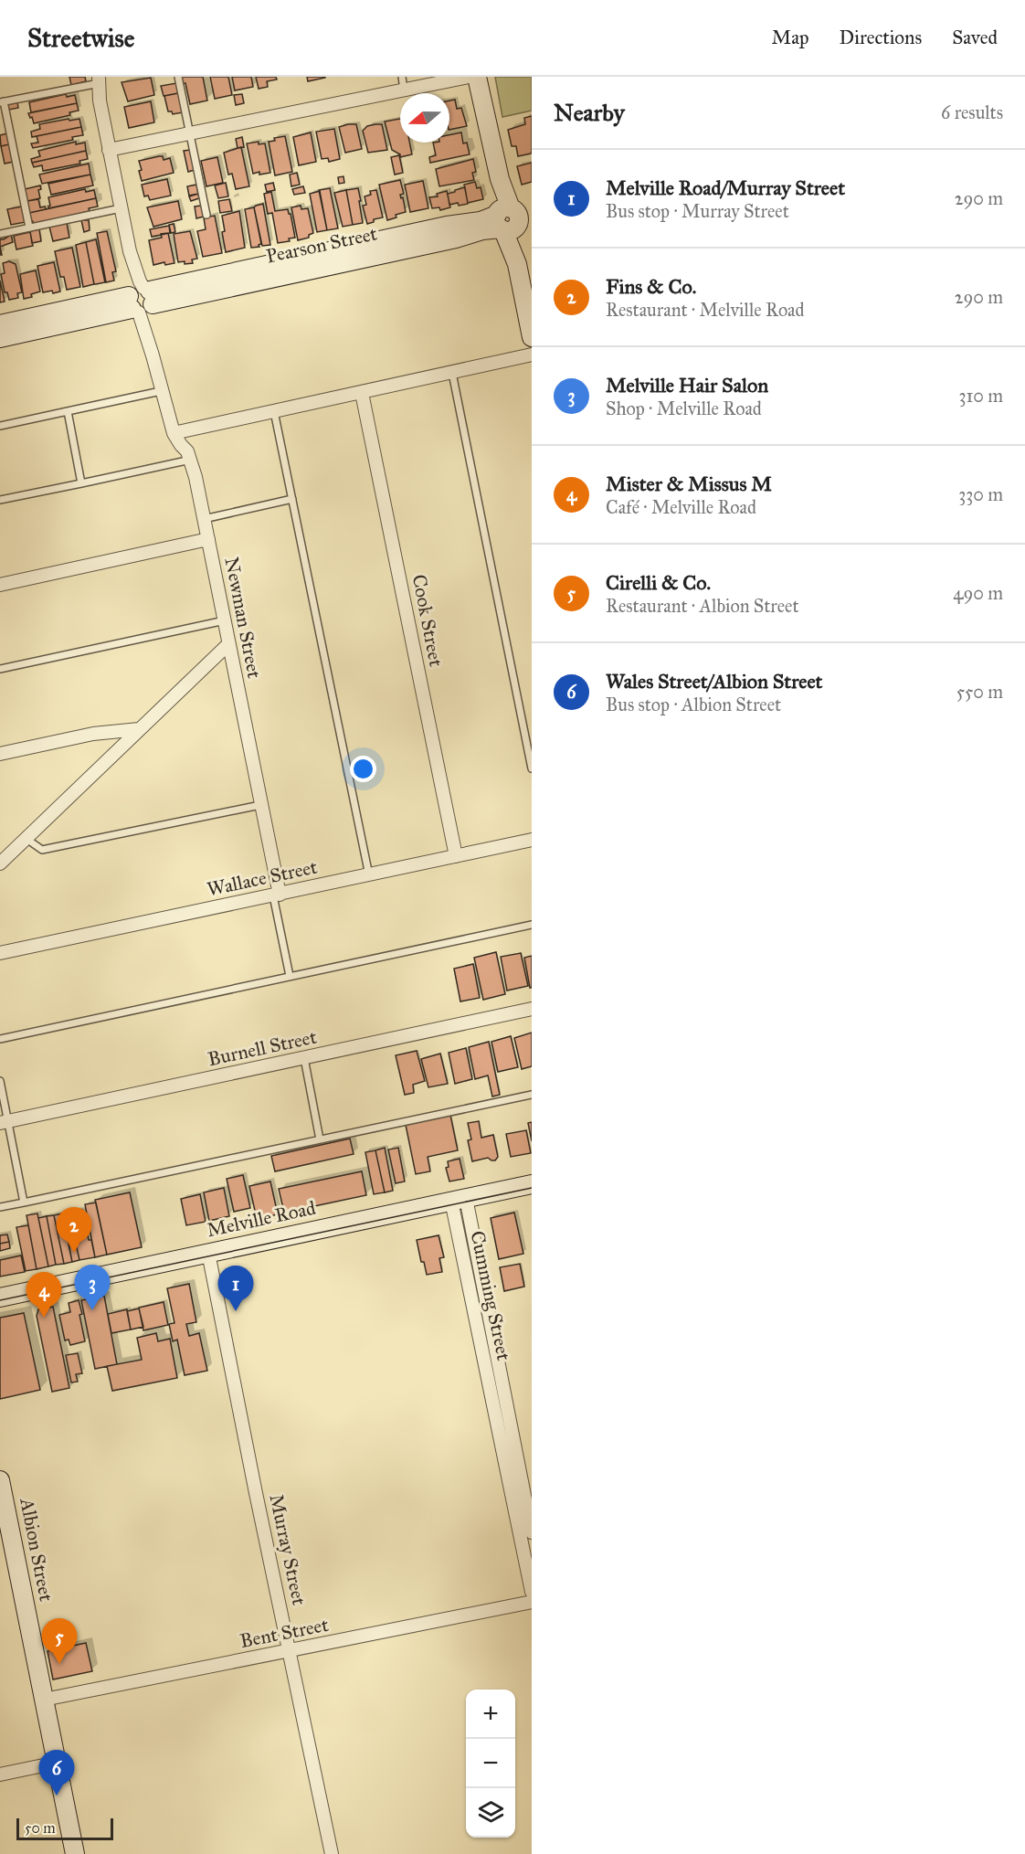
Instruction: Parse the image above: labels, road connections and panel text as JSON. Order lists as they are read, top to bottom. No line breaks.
{"streets":{"street":["Pearson Street","Newman Street","Cook Street","Wallace Street","Burnell Street","Melville Road","Cumming Street","Albion Street","Murray Street","Bent Street"]},"crossings":[["Pearson Street","Newman Street"],["Newman Street","Wallace Street"],["Cook Street","Wallace Street"],["Melville Road","Cumming Street"],["Melville Road","Murray Street"],["Albion Street","Bent Street"],["Murray Street","Bent Street"]],"scale_bar":"50 m","north":"left","page":{"header":"Streetwise","nav":["Map","Directions","Saved"],"heading":["Nearby","6 results"],"list":[{"mark":"1","name":"Melville Road/Murray Street","note":"Bus stop · Murray Street","value":"290 m"},{"mark":"2","name":"Fins & Co.","note":"Restaurant · Melville Road","value":"290 m"},{"mark":"3","name":"Melville Hair Salon","note":"Shop · Melville Road","value":"310 m"},{"mark":"4","name":"Mister & Missus M","note":"Café · Melville Road","value":"330 m"},{"mark":"5","name":"Cirelli & Co.","note":"Restaurant · Albion Street","value":"490 m"},{"mark":"6","name":"Wales Street/Albion Street","note":"Bus stop · Albion Street","value":"550 m"}],"pins":["2","3","1","4","5","6"],"map_buttons":["+","−"],"scale":"50 m"}}
